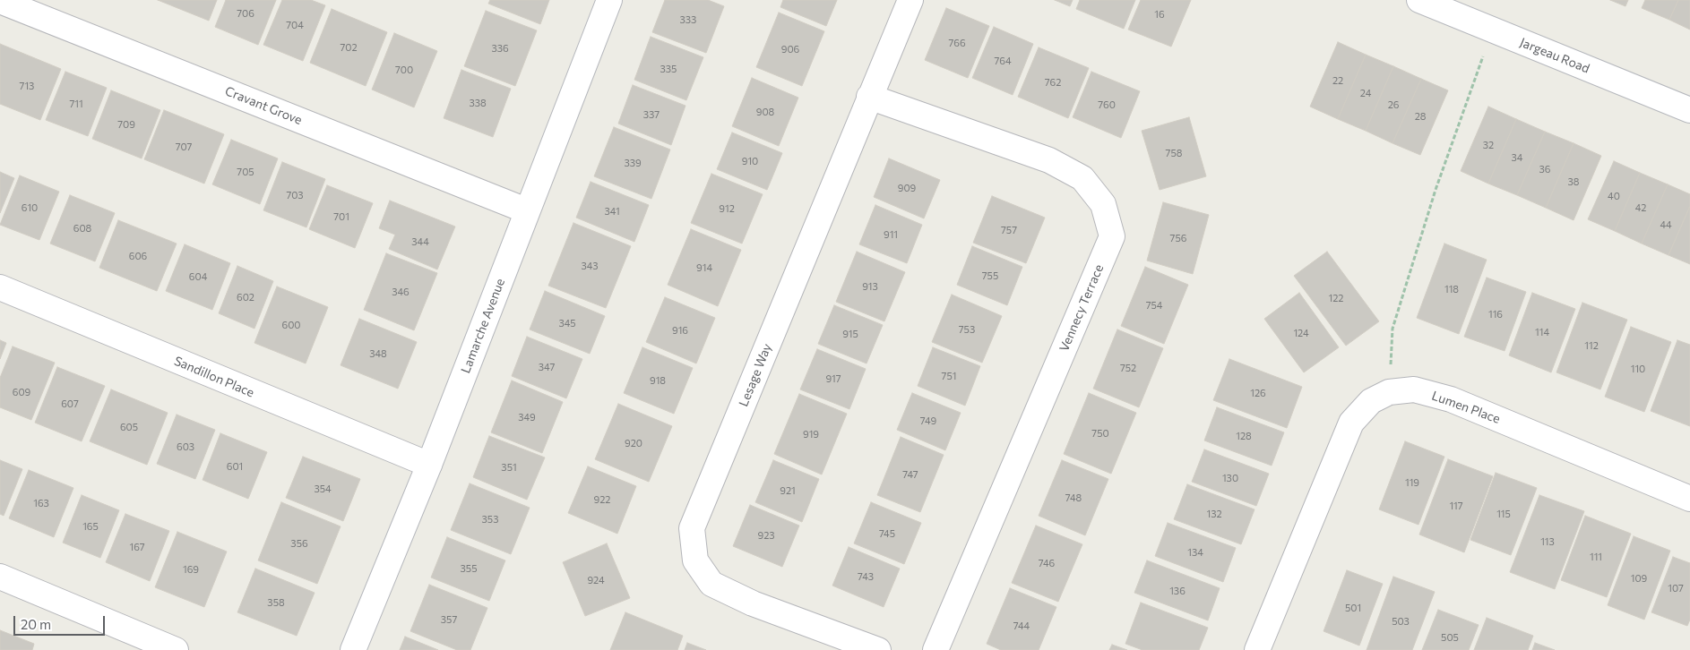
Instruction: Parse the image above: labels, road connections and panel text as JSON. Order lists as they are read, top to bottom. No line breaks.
{"streets":{"street":["Jargeau Road","Cravant Grove","Vennecy Terrace","Lamarche Avenue","Lesage Way","Sandillon Place","Lumen Place"]},"crossings":[["Cravant Grove","Lamarche Avenue"],["Vennecy Terrace","Lesage Way"],["Lamarche Avenue","Sandillon Place"]],"house_numbers":["706","16","333","704","766","702","336","906","764","335","700","22","762","713","24","338","711","760","26","908","337","28","709","32","707","758","34","910","339","36","705","38","909","703","40","610","42","912","341","701","44","608","757","911","756","344","606","343","914","755","604","913","118","346","602","122","754","116","345","600","753","916","114","124","915","112","348","347","752","110","751","917","918","609","126","607","349","749","605","750","919","128","920","603","601","351","747","130","119","354","921","748","922","163","117","132","115","353","165","745","923","113","356","167","134","111","746","355","169","743","109","924","107","136","358","501","357","503","744","505"],"scale_bar":"20 m"}
